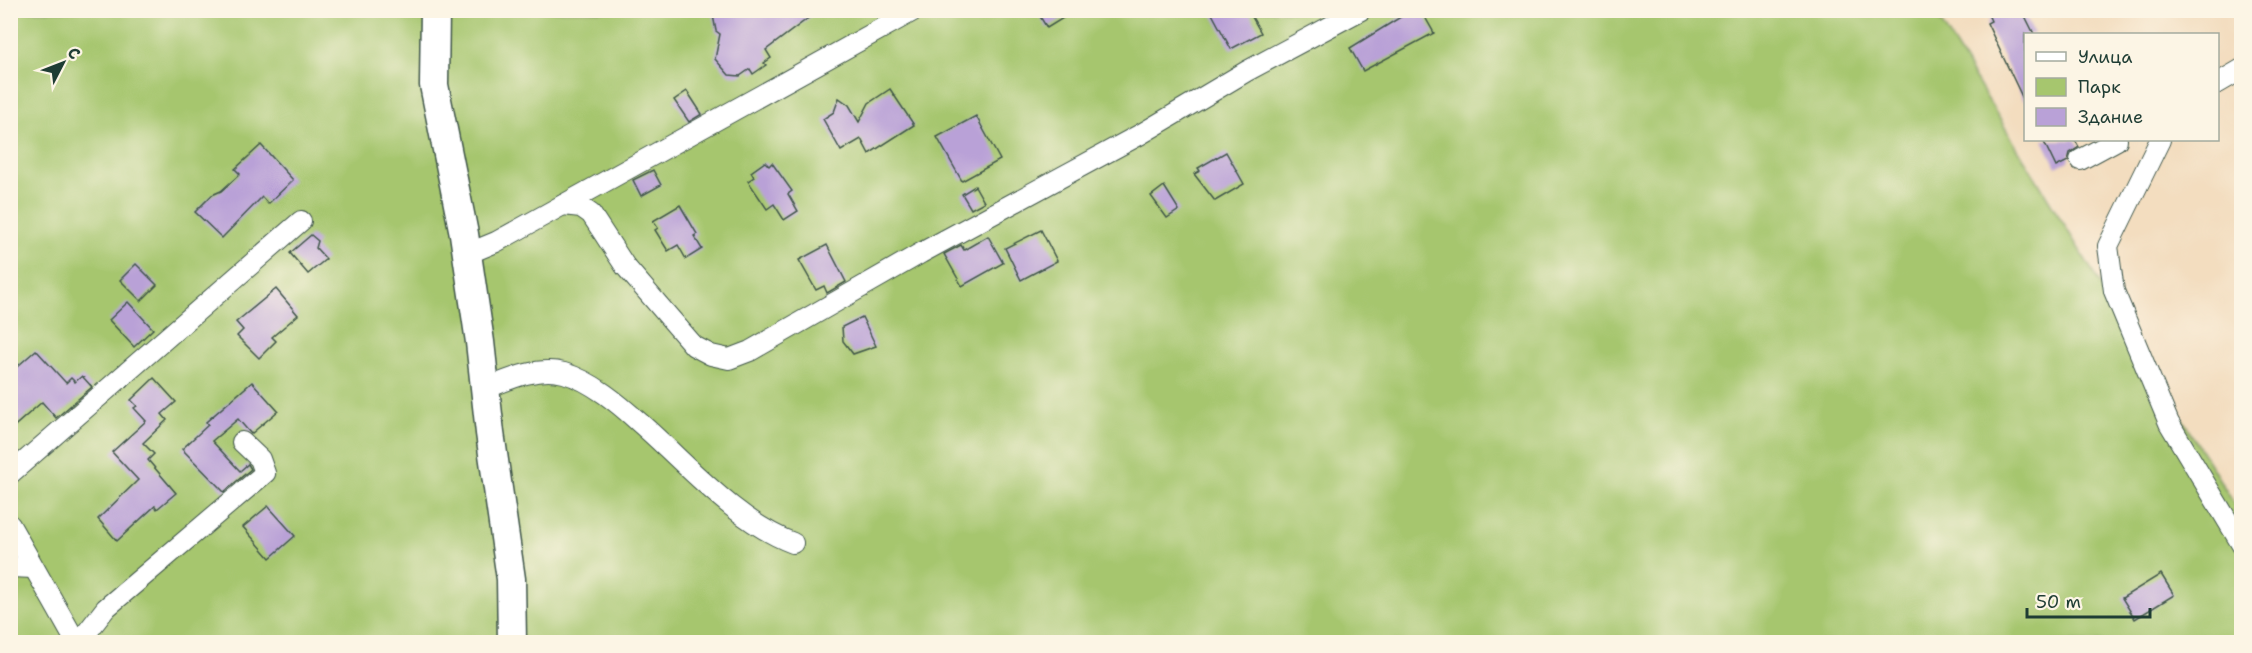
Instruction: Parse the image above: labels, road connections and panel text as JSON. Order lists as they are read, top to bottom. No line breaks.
{"legend":["Улица","Парк","Здание"],"scale_bar":"50 m","north":"top right"}
